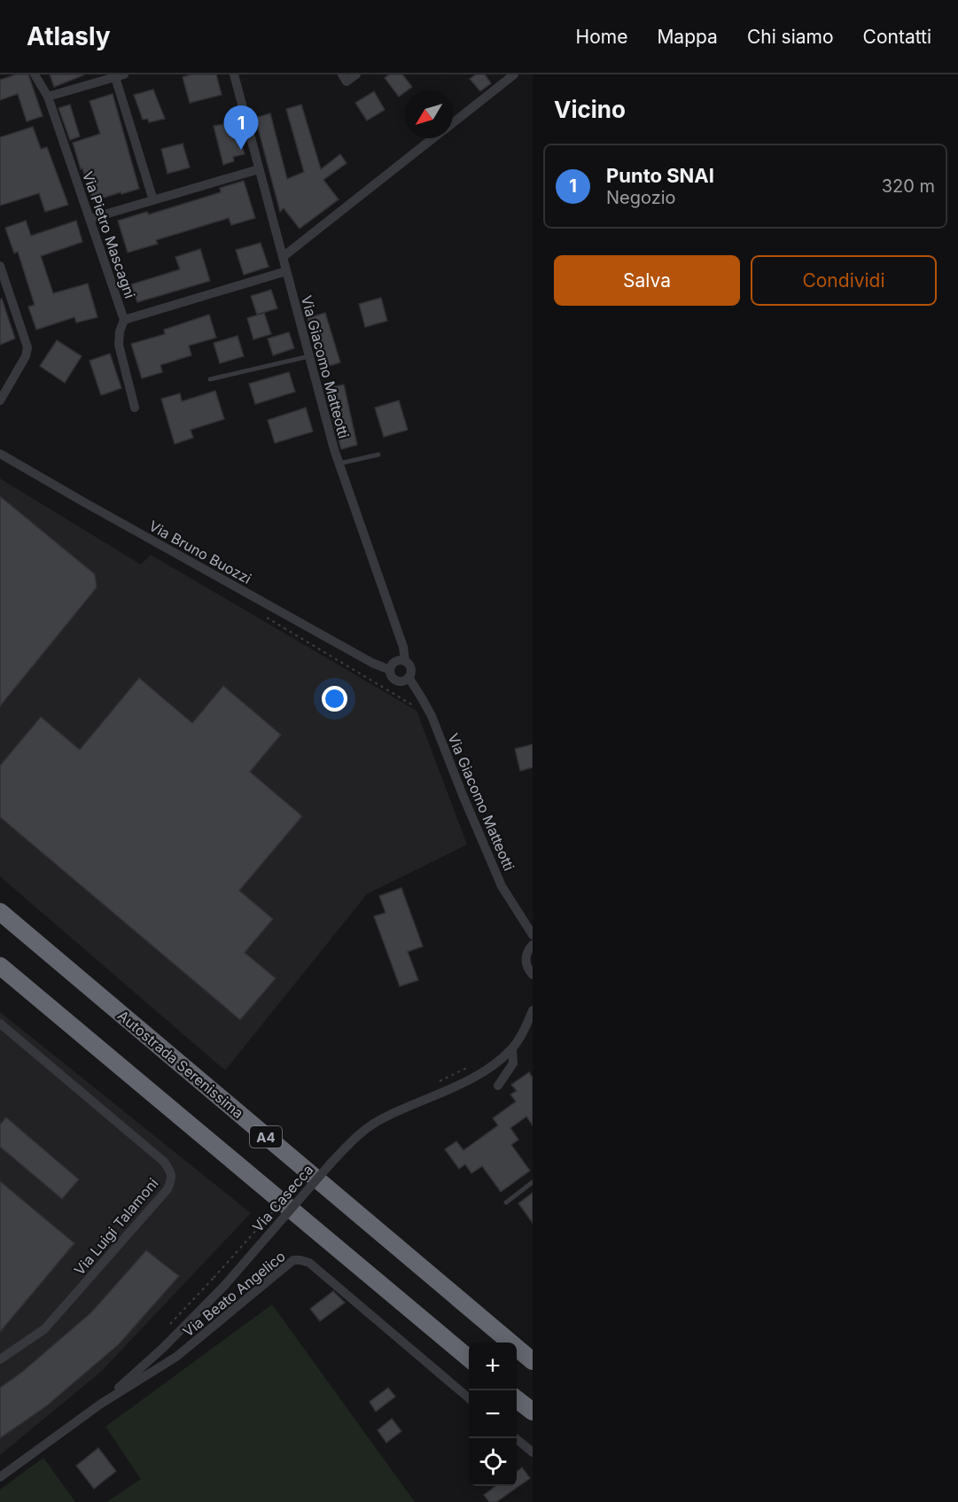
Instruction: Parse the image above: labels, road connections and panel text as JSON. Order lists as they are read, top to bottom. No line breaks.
{"streets":{"highway":["Autostrada Serenissima","A4"],"street":["Via Pietro Mascagni","Via Giacomo Matteotti","Via Bruno Buozzi","Via Casecca","Via Luigi Talamoni","Via Beato Angelico"]},"crossings":[["Via Giacomo Matteotti","Via Bruno Buozzi"],["Via Casecca","Via Beato Angelico"]],"north":"bottom left","page":{"header":"Atlasly","nav":["Home","Mappa","Chi siamo","Contatti"],"heading":"Vicino","pins":"1","list":[{"mark":"1","name":"Punto SNAI","note":"Negozio","value":"320 m"}],"buttons":["Salva","Condividi"],"map_buttons":["+","−"]}}
